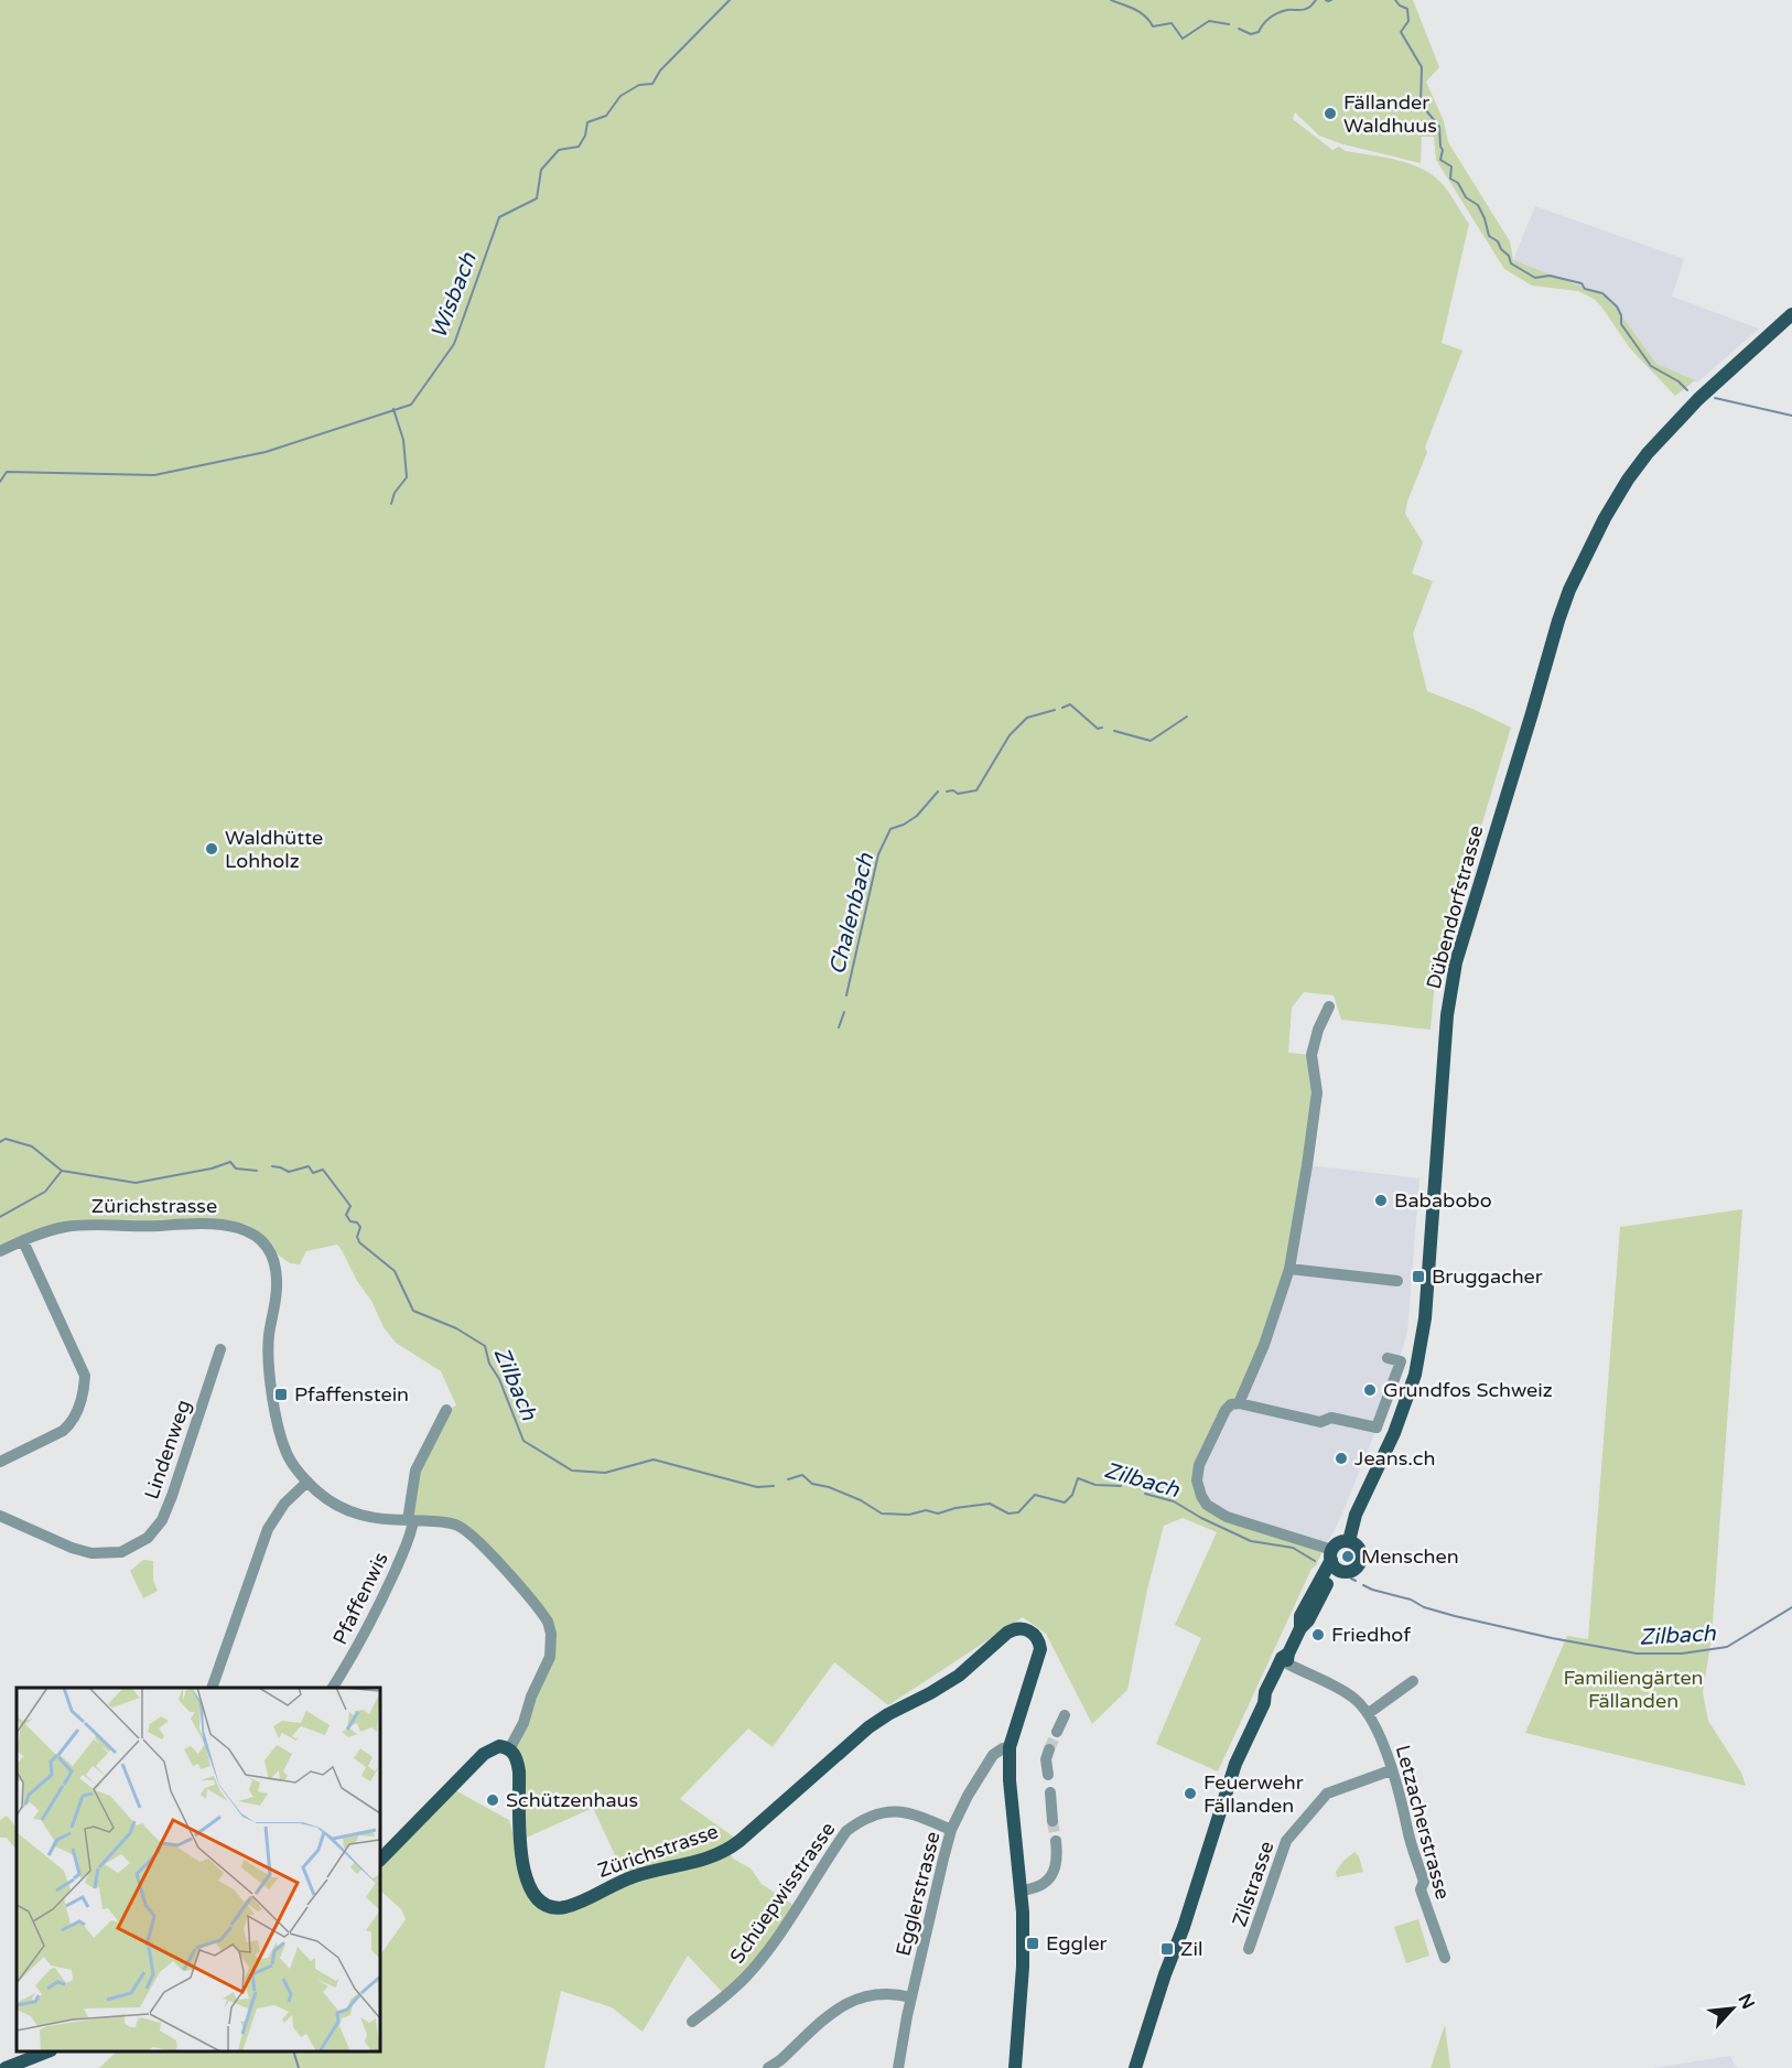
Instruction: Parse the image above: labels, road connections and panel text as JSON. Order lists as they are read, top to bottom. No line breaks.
{"streets":{"main road":["Dübendorfstrasse","Zürichstrasse"],"street":["Lindenweg","Pfaffenwis","Letzacherstrasse","Zilstrasse","Schüepwisstrasse","Egglerstrasse"]},"crossings":[["Zürichstrasse","Pfaffenwis"],["Zürichstrasse","Egglerstrasse"],["Letzacherstrasse","Zilstrasse"],["Schüepwisstrasse","Egglerstrasse"]],"water":["Wisbach","Chalenbach","Zilbach"],"parks":["Familiengärten Fällanden"],"places":{"other":["Fällander Waldhuus","Waldhütte Lohholz","Bababobo","Grundfos Schweiz","Jeans.ch","Menschen","Friedhof","Feuerwehr Fällanden","Schützenhaus"],"transit":["Bruggacher","Pfaffenstein","Eggler","Zil"]},"north":"top right"}
